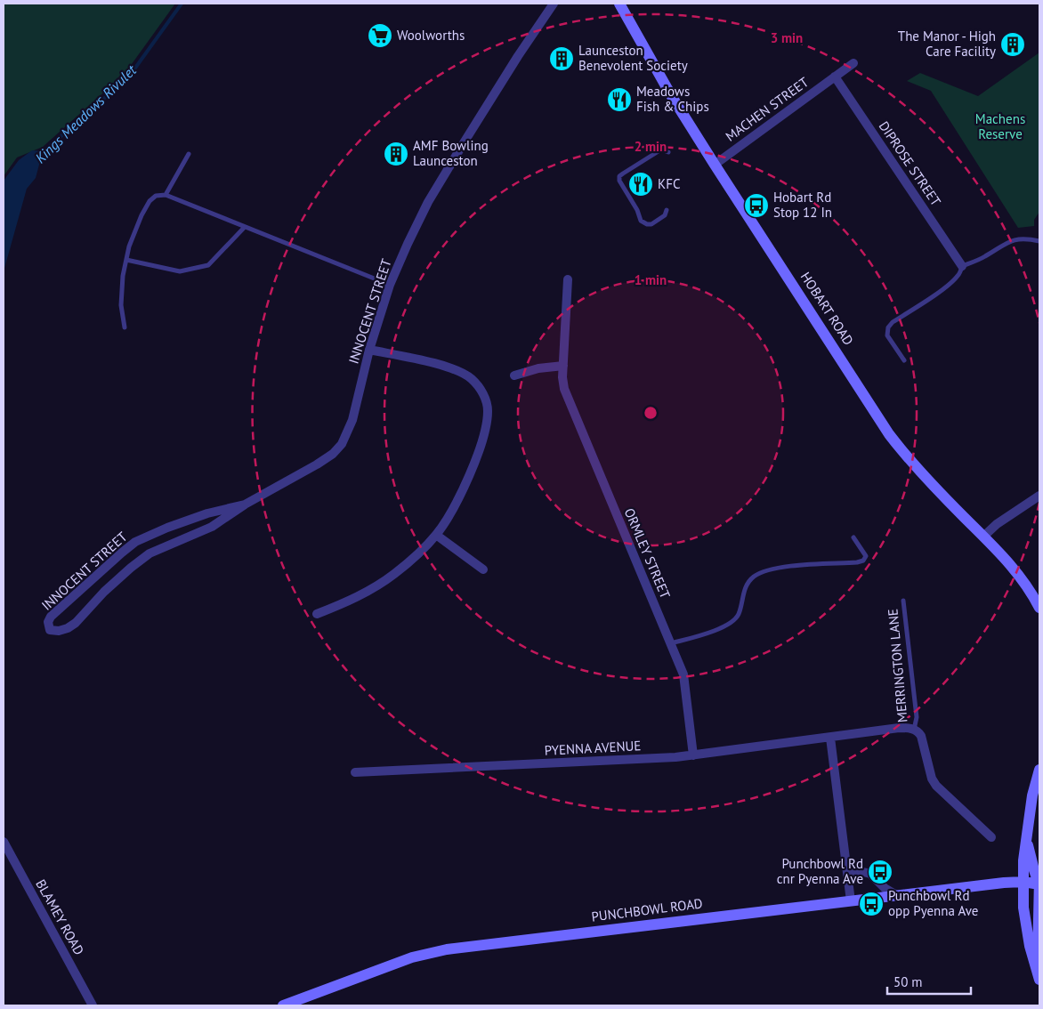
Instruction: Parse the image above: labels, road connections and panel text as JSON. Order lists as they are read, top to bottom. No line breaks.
{"streets":{"main road":["HOBART ROAD","PUNCHBOWL ROAD"],"street":["MACHEN STREET","DIPROSE STREET","INNOCENT STREET","ORMLEY STREET","PYENNA AVENUE","BLAMEY ROAD"],"lane":["MERRINGTON LANE"]},"crossings":[["MACHEN STREET","DIPROSE STREET"],["MACHEN STREET","HOBART ROAD"],["ORMLEY STREET","PYENNA AVENUE"],["MERRINGTON LANE","PYENNA AVENUE"]],"water":["Kings Meadows Rivulet"],"parks":["Machens Reserve"],"places":{"supermarket":["Woolworths"],"building":["The Manor - High Care Facility","Launceston Benevolent Society","AMF Bowling Launceston"],"restaurant":["Meadows Fish & Chips","KFC"],"bus stop":["Hobart Rd Stop 12 In","Punchbowl Rd cnr Pyenna Ave","Punchbowl Rd opp Pyenna Ave"]},"scale_bar":"50 m","rings":["3 min","2 min","1 min"]}
